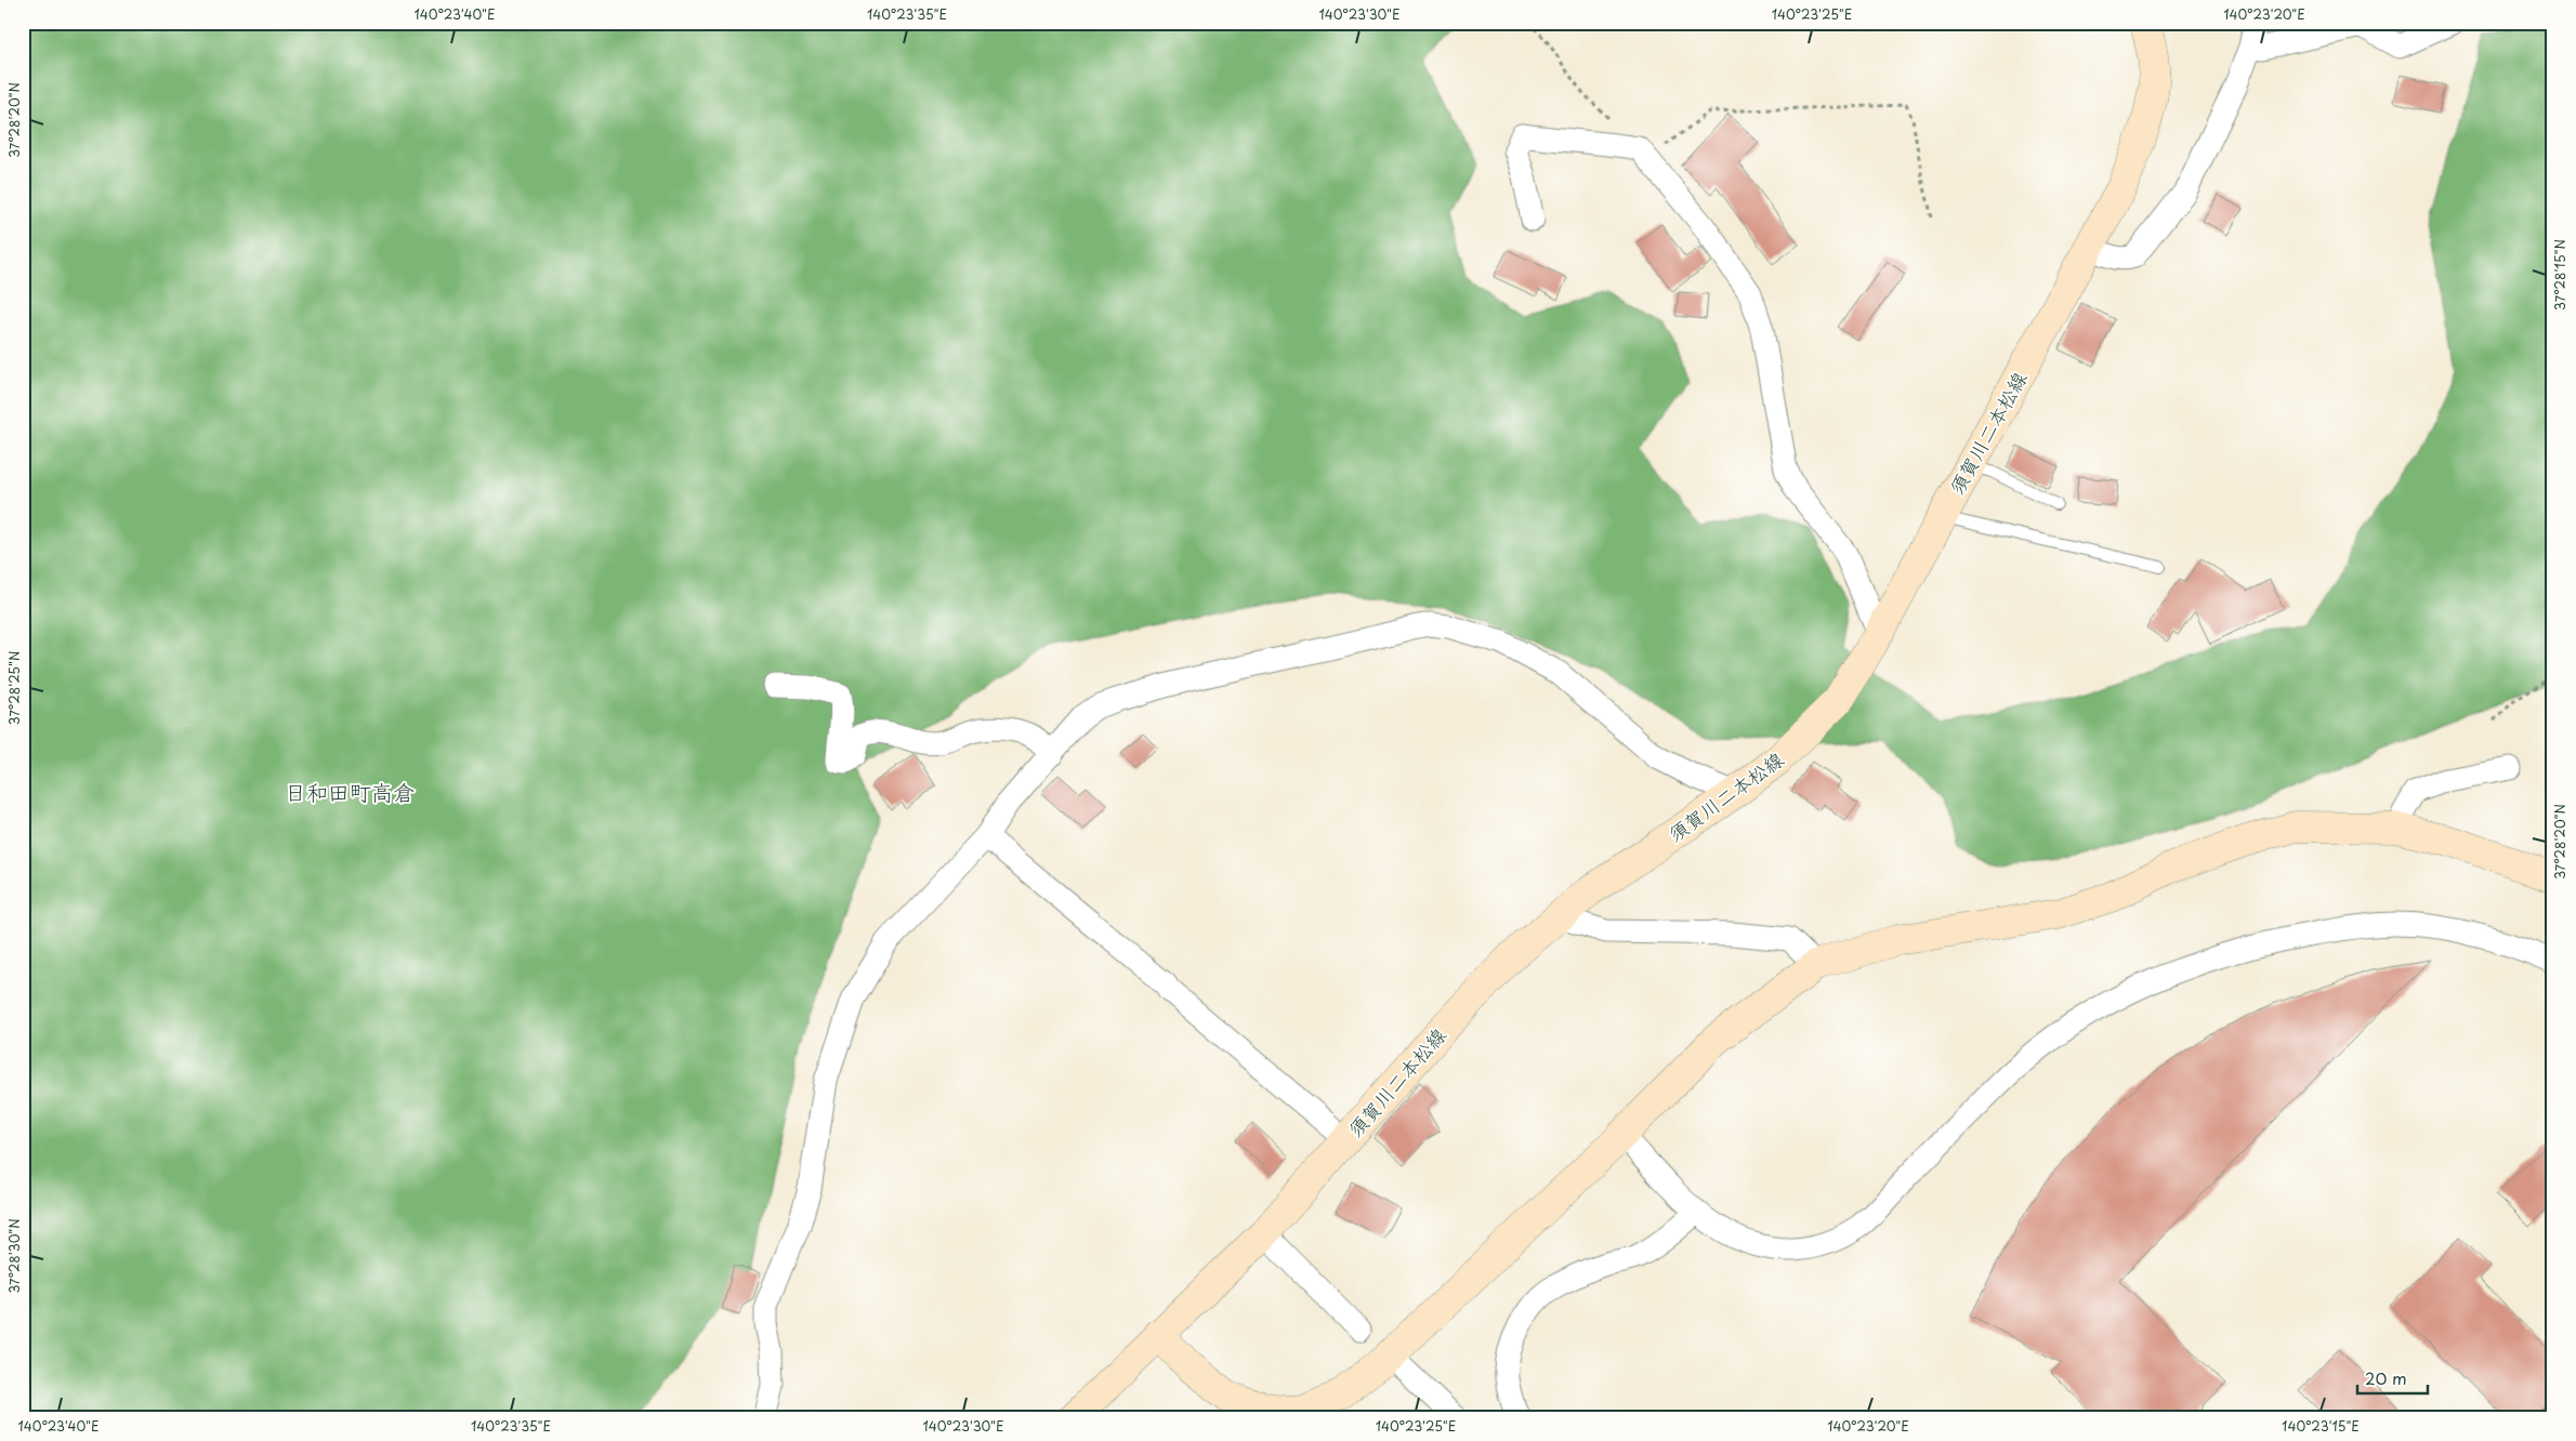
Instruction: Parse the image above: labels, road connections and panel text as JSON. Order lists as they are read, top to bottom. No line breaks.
{"streets":{"main road":["須賀川二本松線"]},"districts":["日和田町高倉"],"scale_bar":"20 m","coordinates":["140°23'40\"E","140°23'35\"E","140°23'30\"E","140°23'25\"E","140°23'20\"E","37°28'20\"N","37°28'15\"N","37°28'25\"N","37°28'30\"N","140°23'15\"E"]}
